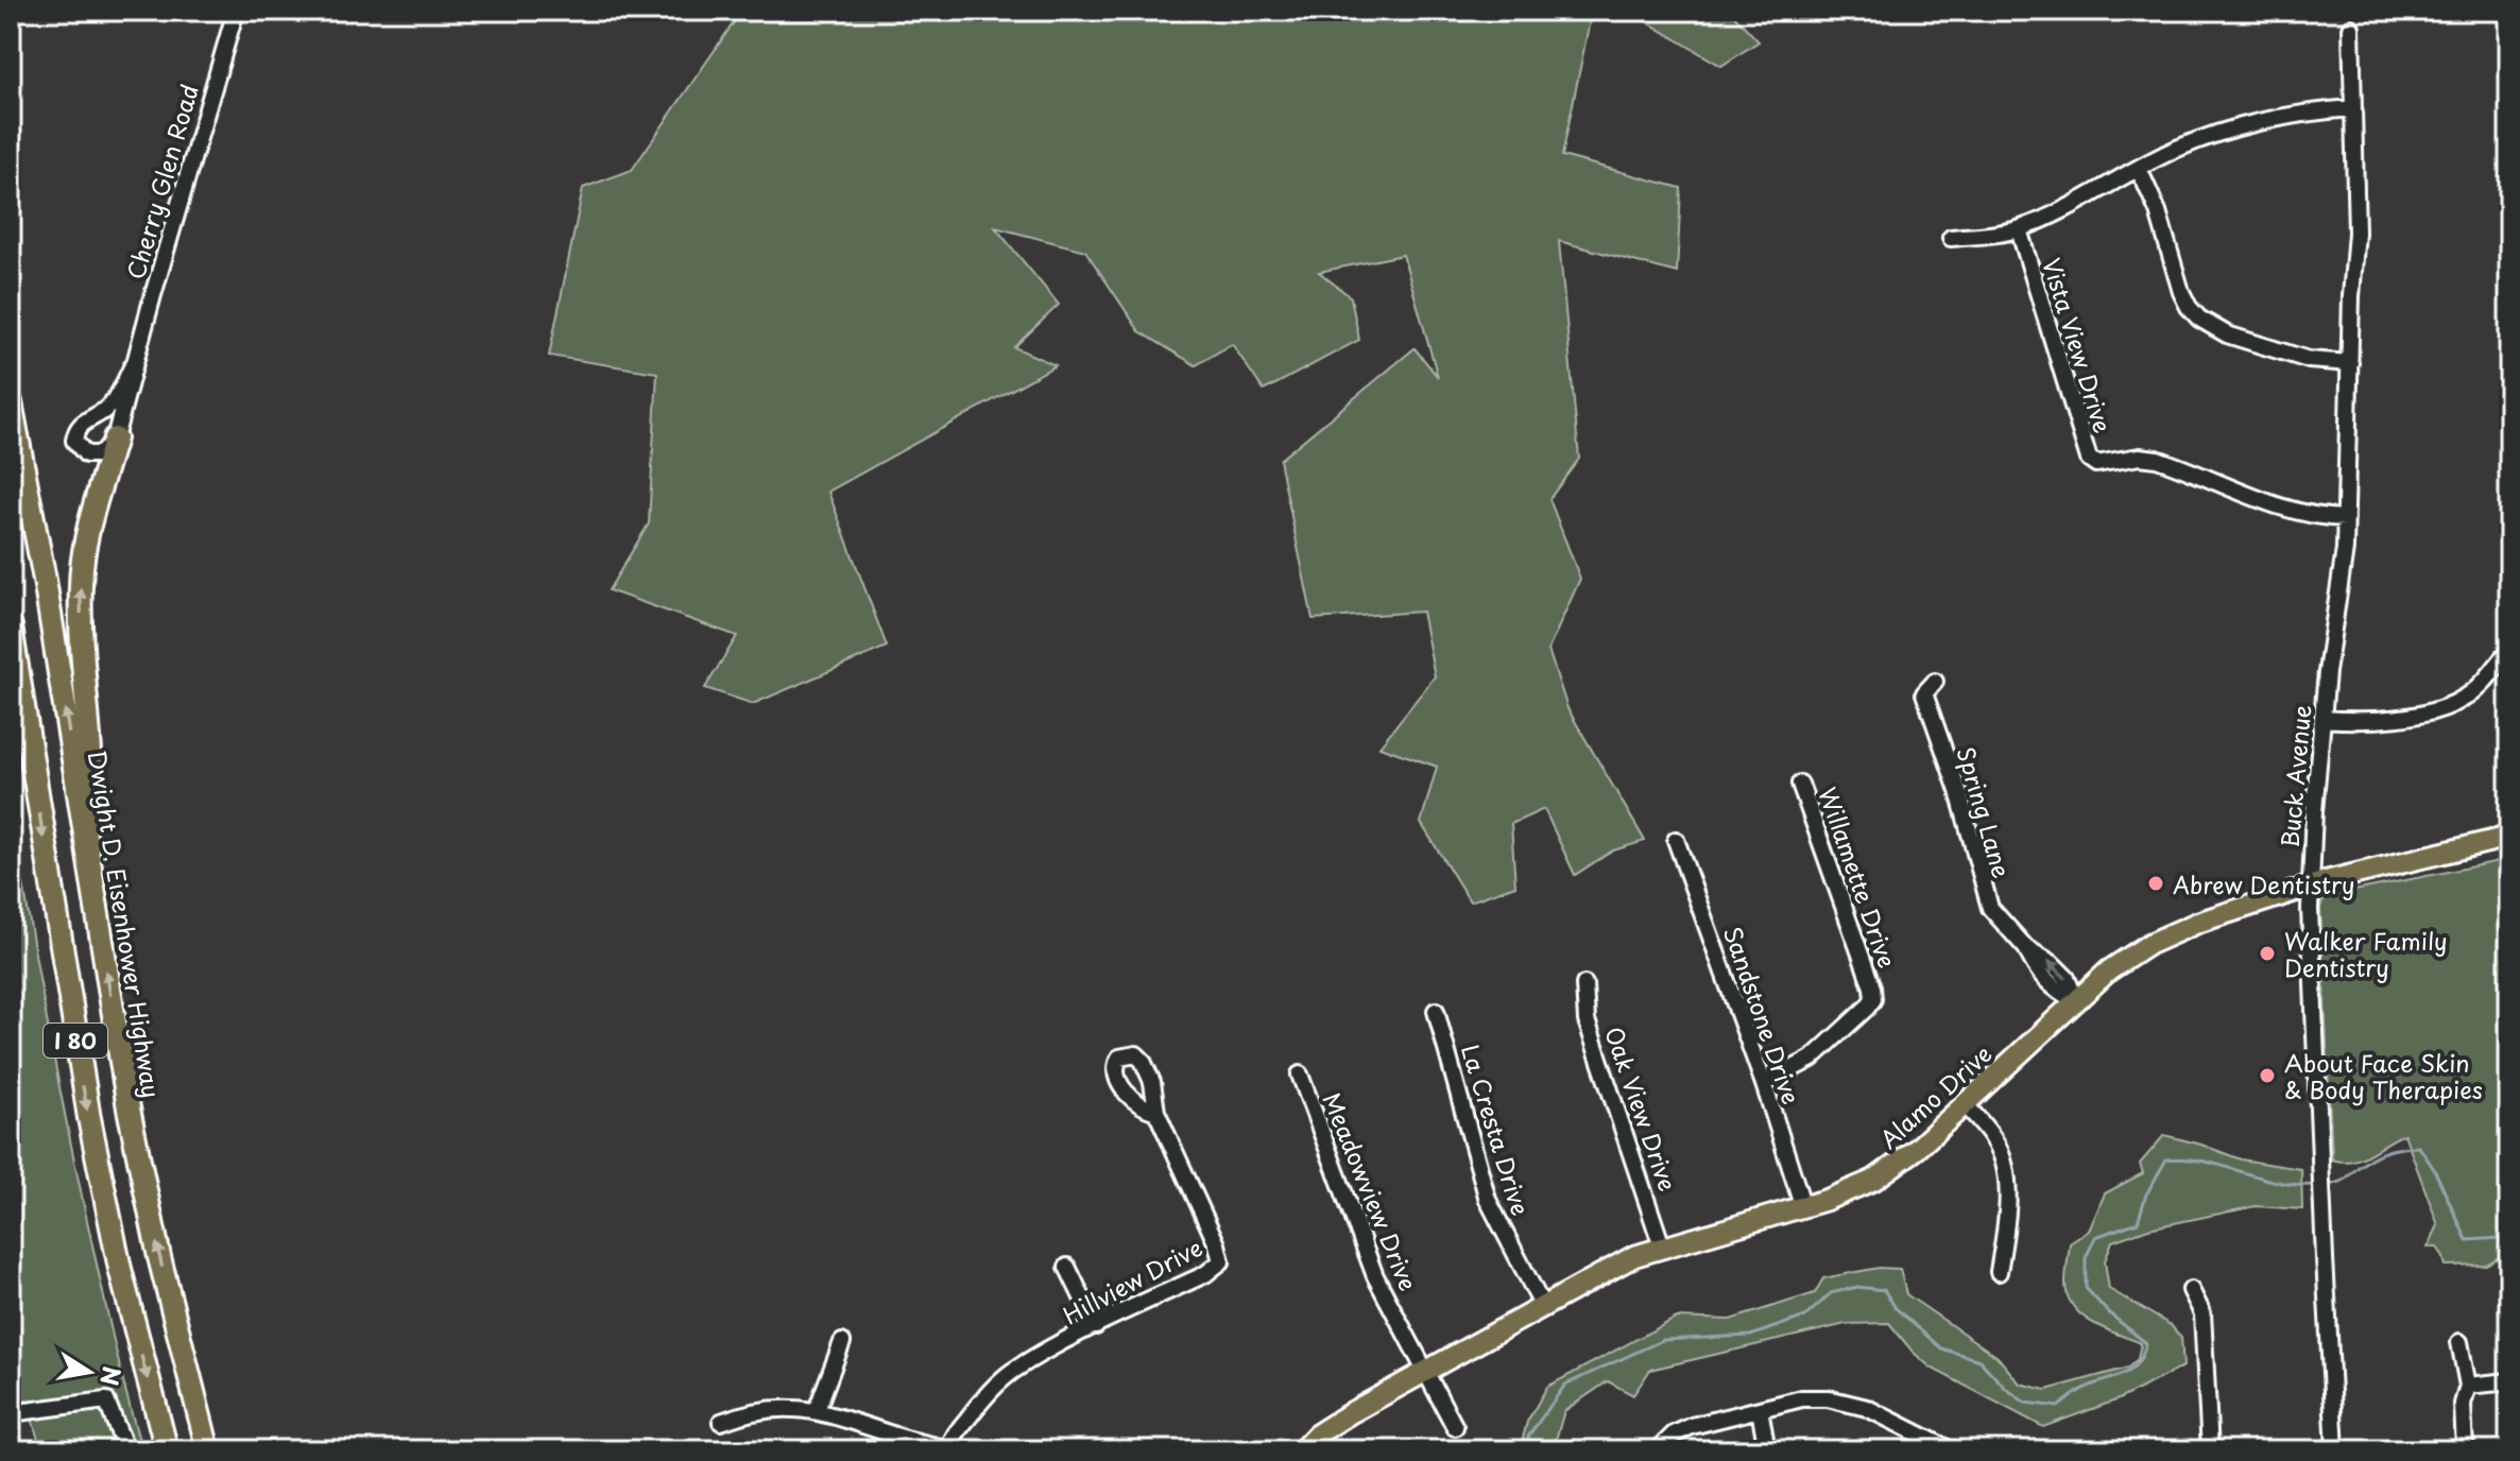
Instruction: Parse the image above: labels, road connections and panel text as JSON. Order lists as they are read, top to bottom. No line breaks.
{"streets":{"highway":["Dwight D. Eisenhower Highway","I 80"],"main road":["Alamo Drive"],"street":["Cherry Glen Road","Vista View Drive","Buck Avenue","Spring Lane","Willamette Drive","Sandstone Drive","Oak View Drive","La Cresta Drive","Meadowview Drive","Hillview Drive"]},"crossings":[["Vista View Drive","Buck Avenue"],["Buck Avenue","Alamo Drive"],["Spring Lane","Alamo Drive"],["Willamette Drive","Sandstone Drive"],["Sandstone Drive","Alamo Drive"],["Alamo Drive","Oak View Drive"],["Alamo Drive","La Cresta Drive"],["Alamo Drive","Meadowview Drive"]],"places":["Abrew Dentistry","Walker Family Dentistry","About Face Skin & Body Therapies"],"north":"right"}
